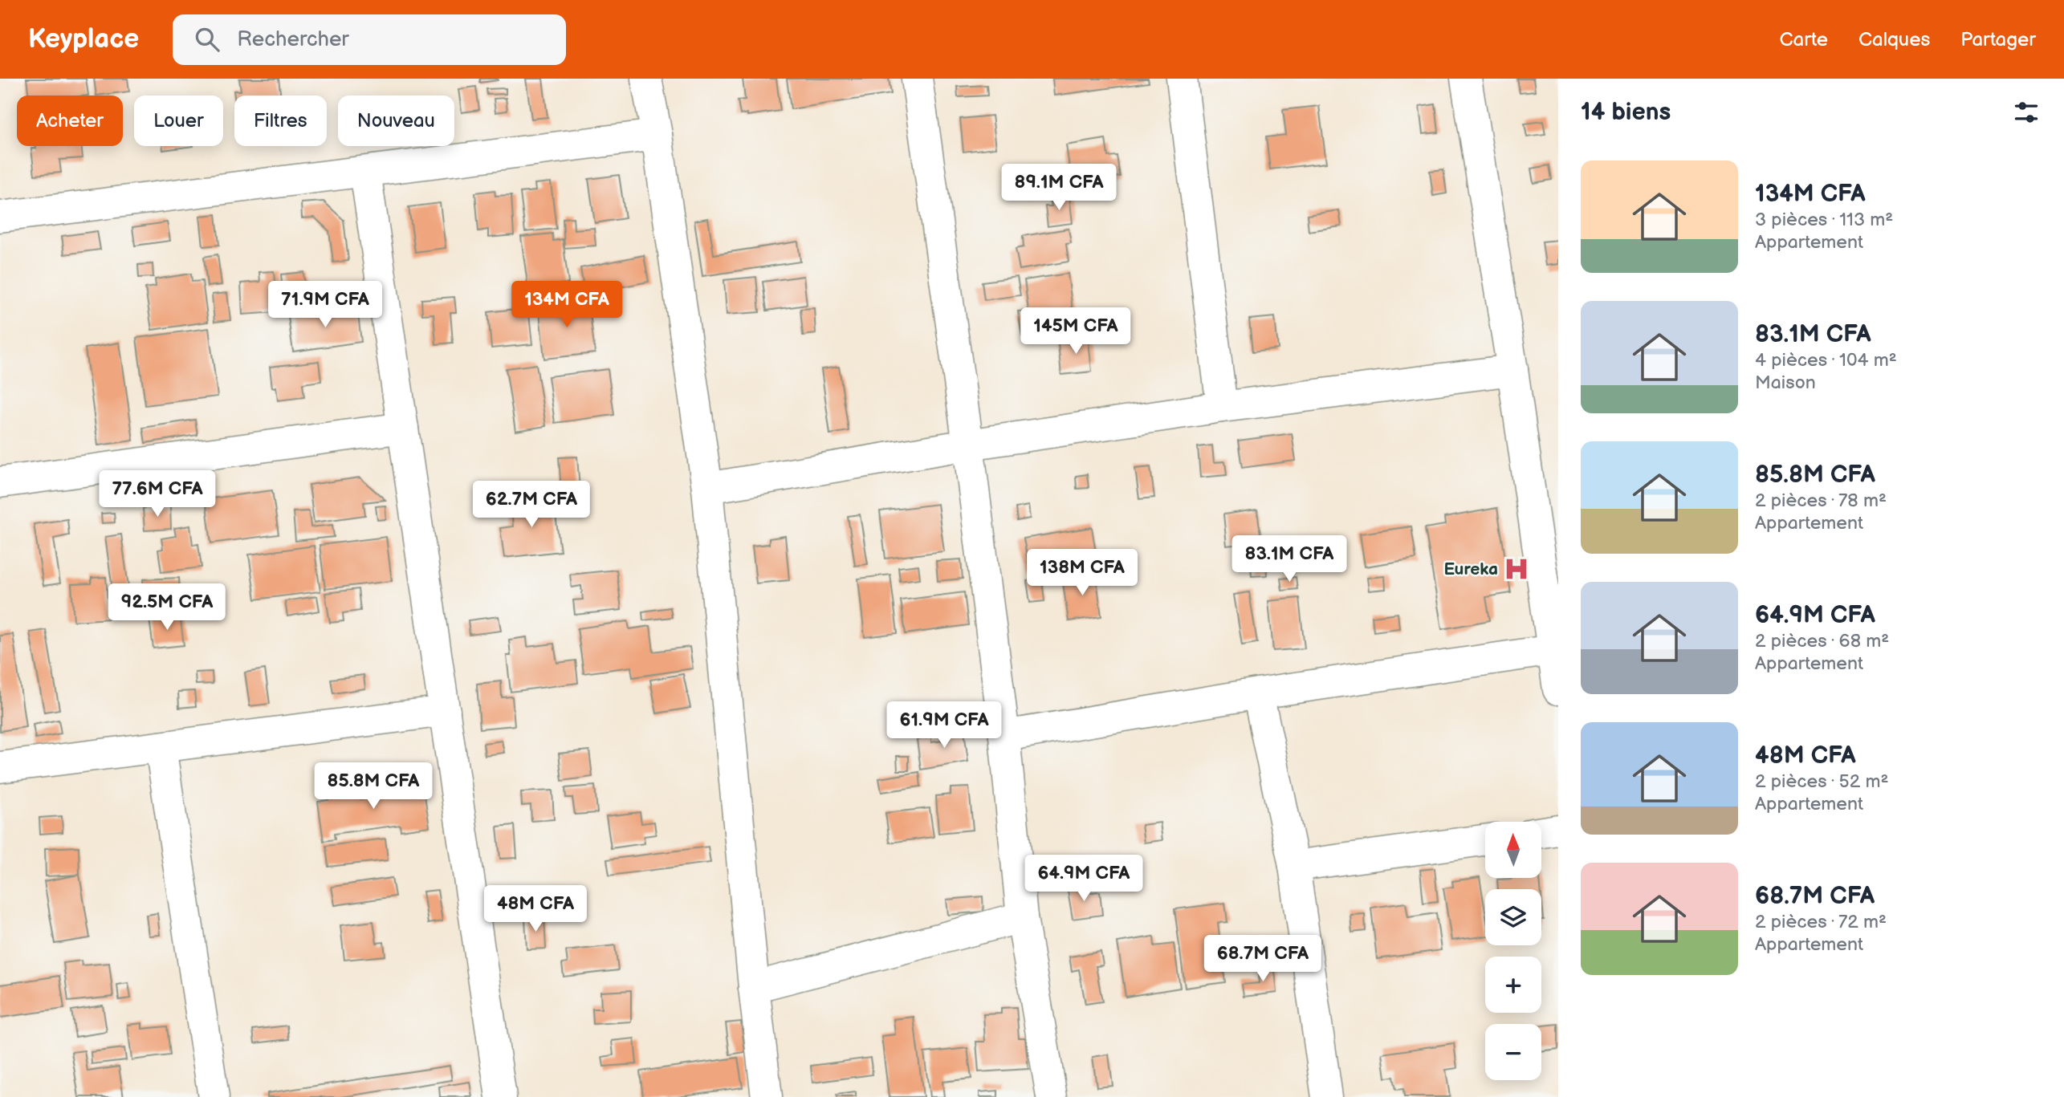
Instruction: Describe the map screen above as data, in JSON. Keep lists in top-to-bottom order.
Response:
{
  "places": {
    "hospital": ["Eureka"]
  },
  "north": "top",
  "page": {
    "header": "Keyplace",
    "search": "Rechercher",
    "nav": ["Carte", "Calques", "Partager"],
    "heading": "14 biens",
    "chip": [
      "Acheter",
      "Louer",
      "Filtres",
      "Nouveau"
    ],
    "list": [
      {
        "name": "134M CFA",
        "note": "3 pièces · 113 m² · Appartement"
      },
      {
        "name": "83.1M CFA",
        "note": "4 pièces · 104 m² · Maison"
      },
      {
        "name": "85.8M CFA",
        "note": "2 pièces · 78 m² · Appartement"
      },
      {
        "name": "64.9M CFA",
        "note": "2 pièces · 68 m² · Appartement"
      },
      {
        "name": "48M CFA",
        "note": "2 pièces · 52 m² · Appartement"
      },
      {
        "name": "68.7M CFA",
        "note": "2 pièces · 72 m² · Appartement"
      }
    ],
    "price": [
      "89.1M CFA",
      "71.9M CFA",
      "134M CFA",
      "145M CFA",
      "77.6M CFA",
      "62.7M CFA",
      "83.1M CFA",
      "138M CFA",
      "92.5M CFA",
      "61.9M CFA",
      "85.8M CFA",
      "64.9M CFA",
      "48M CFA",
      "68.7M CFA"
    ],
    "map_buttons": ["+", "−"]
  }
}
